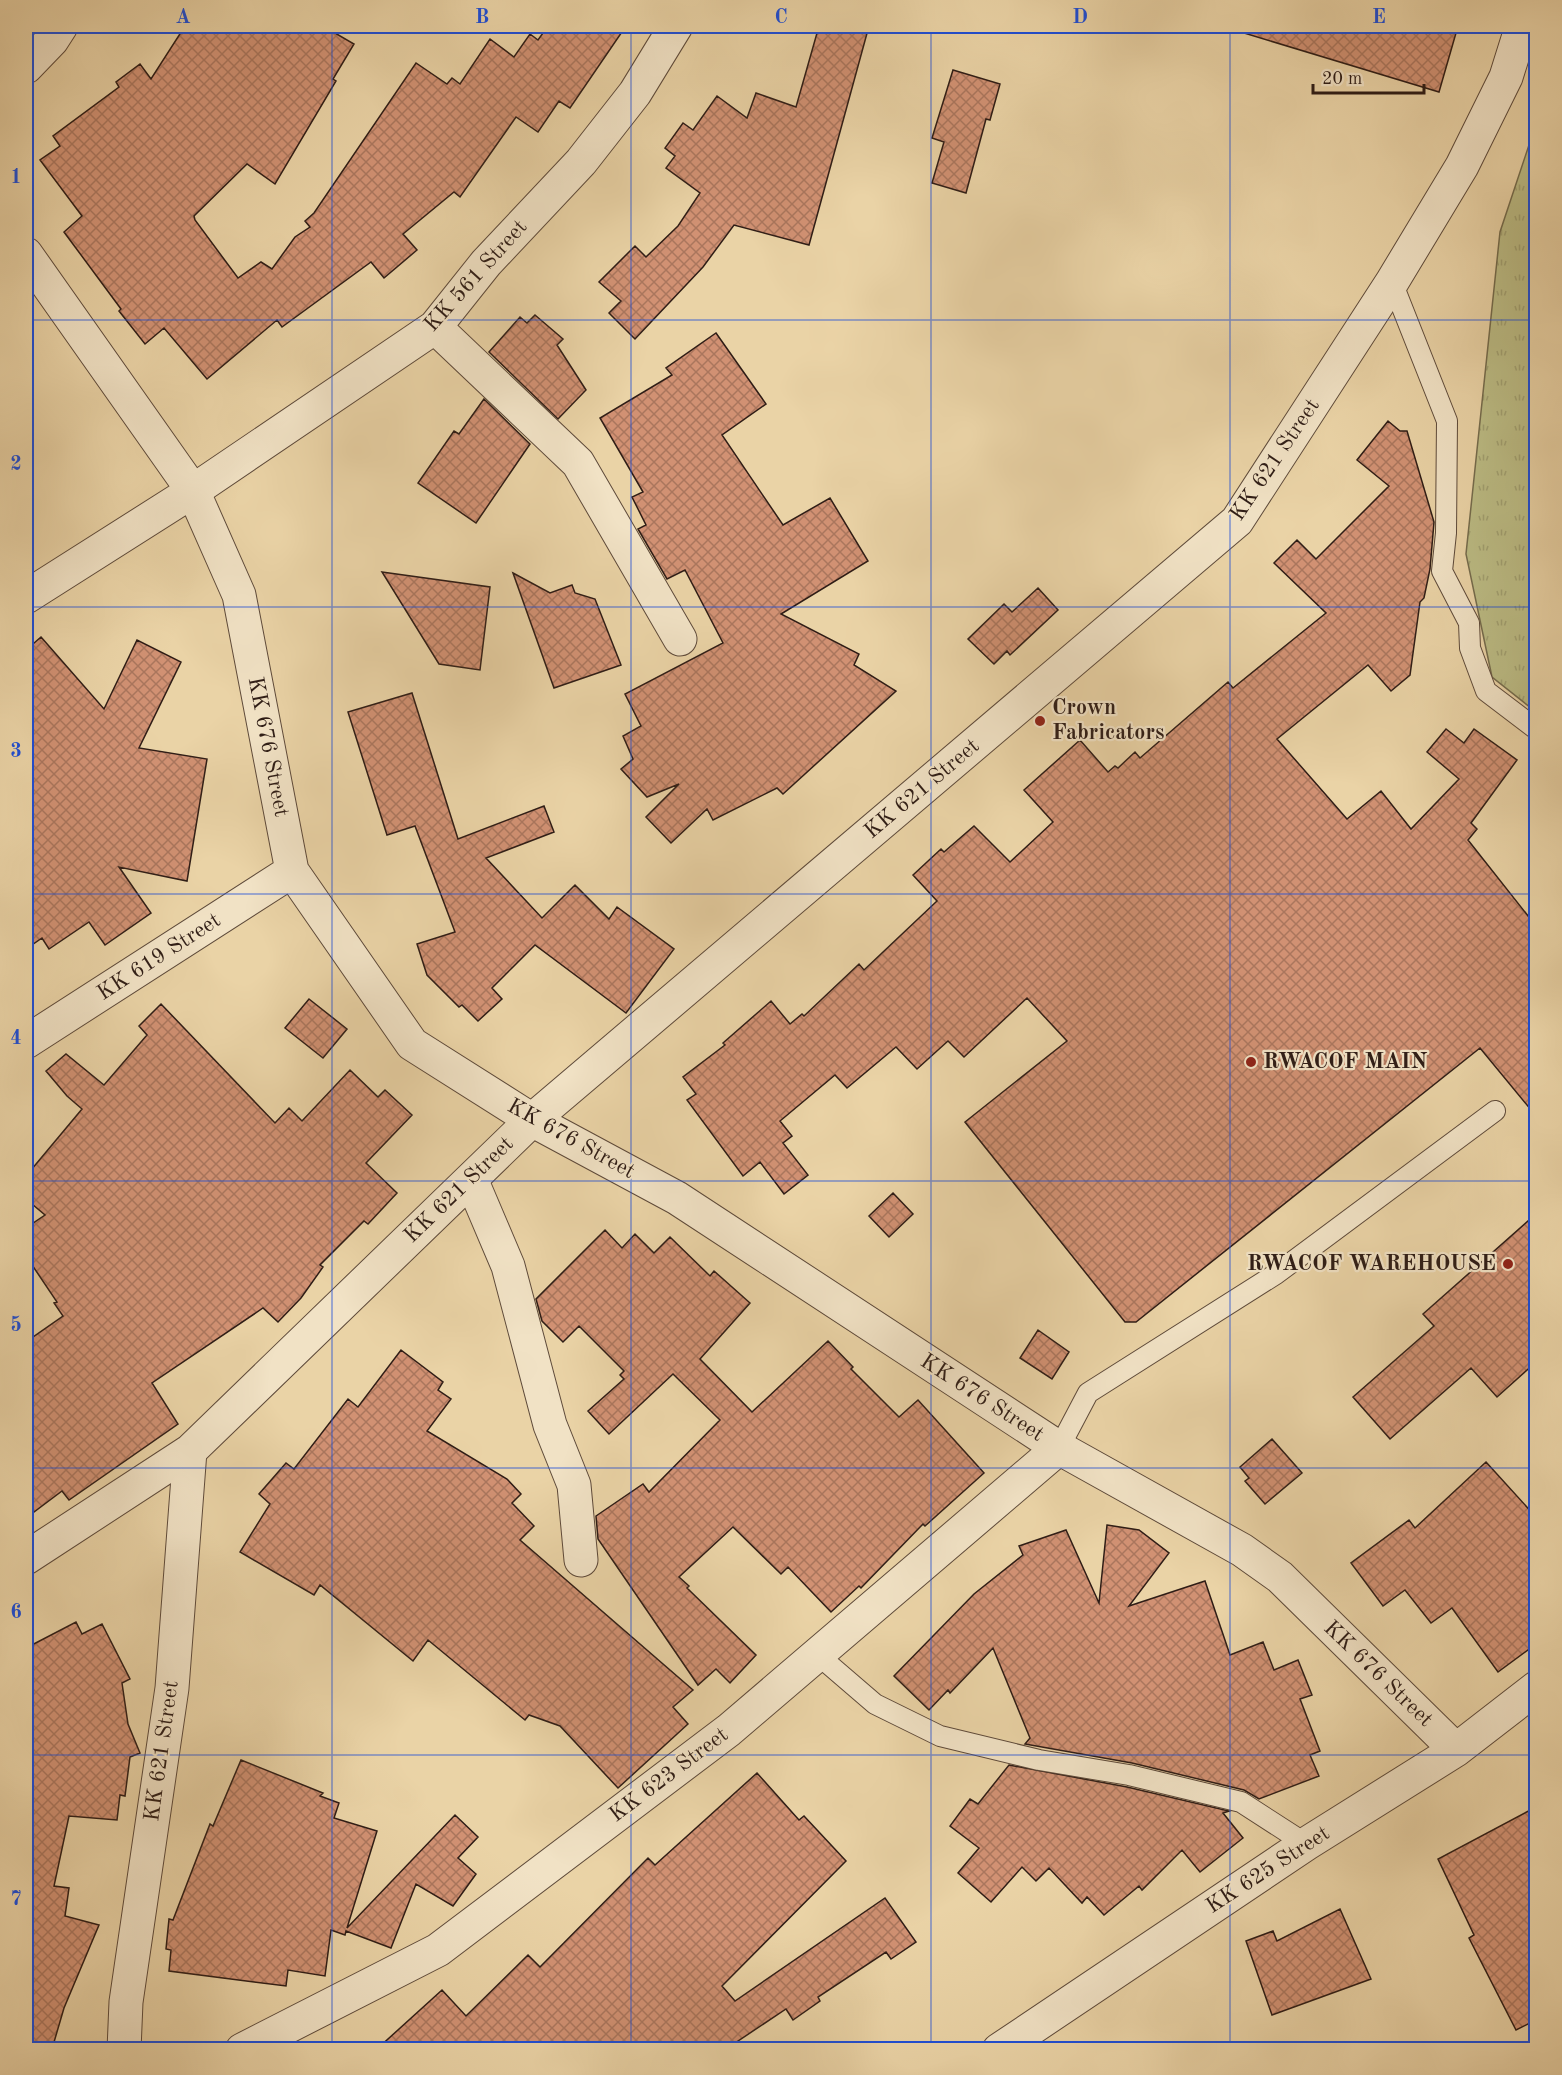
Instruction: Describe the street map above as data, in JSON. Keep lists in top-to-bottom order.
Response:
{
  "streets": {
    "street": [
      "KK 561 Street",
      "KK 621 Street",
      "KK 676 Street",
      "KK 619 Street",
      "KK 623 Street",
      "KK 625 Street"
    ]
  },
  "crossings": [
    ["KK 561 Street", "KK 676 Street"],
    ["KK 621 Street", "KK 676 Street"],
    ["KK 676 Street", "KK 619 Street"],
    ["KK 676 Street", "KK 623 Street"],
    ["KK 676 Street", "KK 625 Street"]
  ],
  "places": ["Crown Fabricators", "RWACOF MAIN", "RWACOF WAREHOUSE"],
  "scale_bar": "20 m",
  "grid": {
    "columns": [
      "A",
      "B",
      "C",
      "D",
      "E"
    ],
    "rows": [
      "1",
      "2",
      "3",
      "4",
      "5",
      "6",
      "7"
    ]
  }
}
